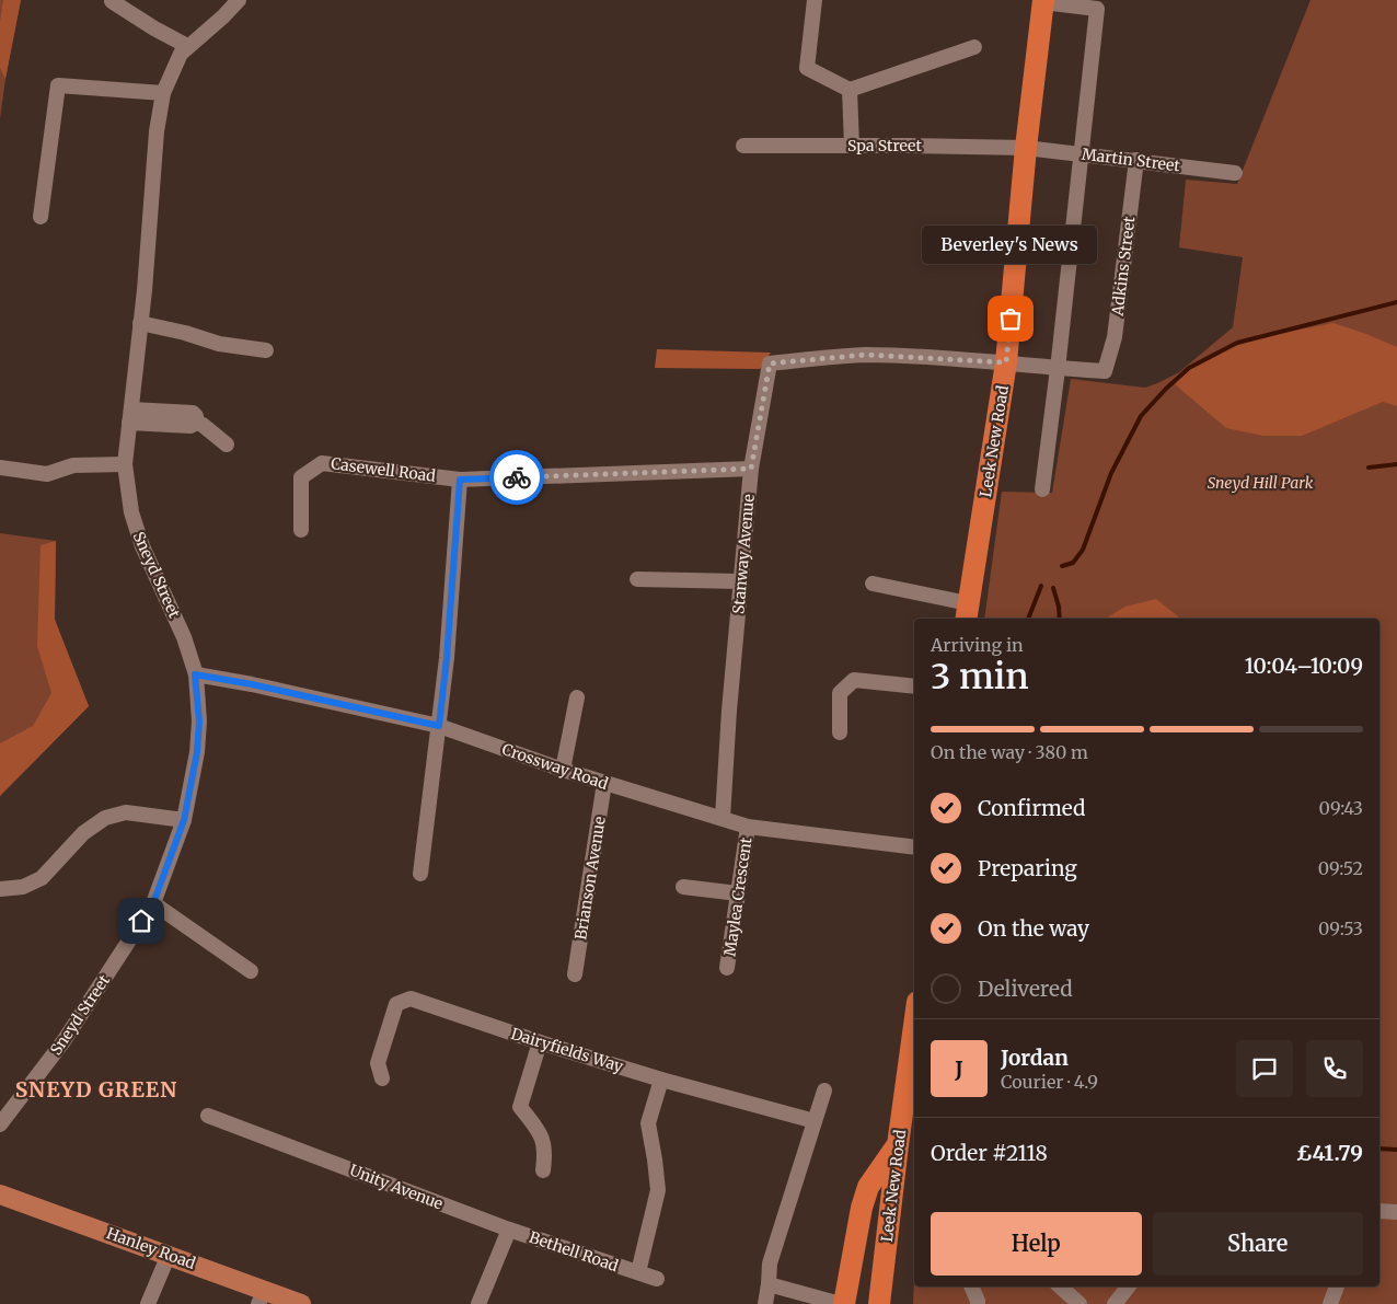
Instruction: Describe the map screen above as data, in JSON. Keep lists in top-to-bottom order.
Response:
{
  "streets": {
    "highway": ["Leek New Road"],
    "main road": ["Hanley Road"],
    "street": [
      "Spa Street",
      "Martin Street",
      "Adkins Street",
      "Casewell Road",
      "Stanway Avenue",
      "Sneyd Street",
      "Crossway Road",
      "Brianson Avenue",
      "Maylea Crescent",
      "Dairyfields Way",
      "Unity Avenue",
      "Bethell Road"
    ]
  },
  "crossings": [
    ["Spa Street", "Martin Street"],
    ["Spa Street", "Leek New Road"],
    ["Martin Street", "Adkins Street"],
    ["Martin Street", "Leek New Road"],
    ["Leek New Road", "Stanway Avenue"],
    ["Casewell Road", "Stanway Avenue"],
    ["Stanway Avenue", "Crossway Road"],
    ["Sneyd Street", "Crossway Road"],
    ["Crossway Road", "Brianson Avenue"],
    ["Crossway Road", "Maylea Crescent"],
    ["Dairyfields Way", "Bethell Road"],
    ["Unity Avenue", "Bethell Road"]
  ],
  "districts": ["SNEYD GREEN"],
  "parks": ["Sneyd Hill Park"],
  "places": ["Beverley's News"],
  "page": {
    "bubble": "Beverley's News",
    "heading": ["3 min", "Arriving in", "10:04–10:09"],
    "panel": [
      "Jordan",
      "Courier · 4.9",
      "Order #2118",
      "£41.79"
    ],
    "bar": "On the way · 380 m",
    "list": [
      ["Confirmed", "09:43"],
      ["Preparing", "09:52"],
      ["On the way", "09:53"],
      "Delivered"
    ],
    "round": "J",
    "buttons": ["Help", "Share"]
  }
}
